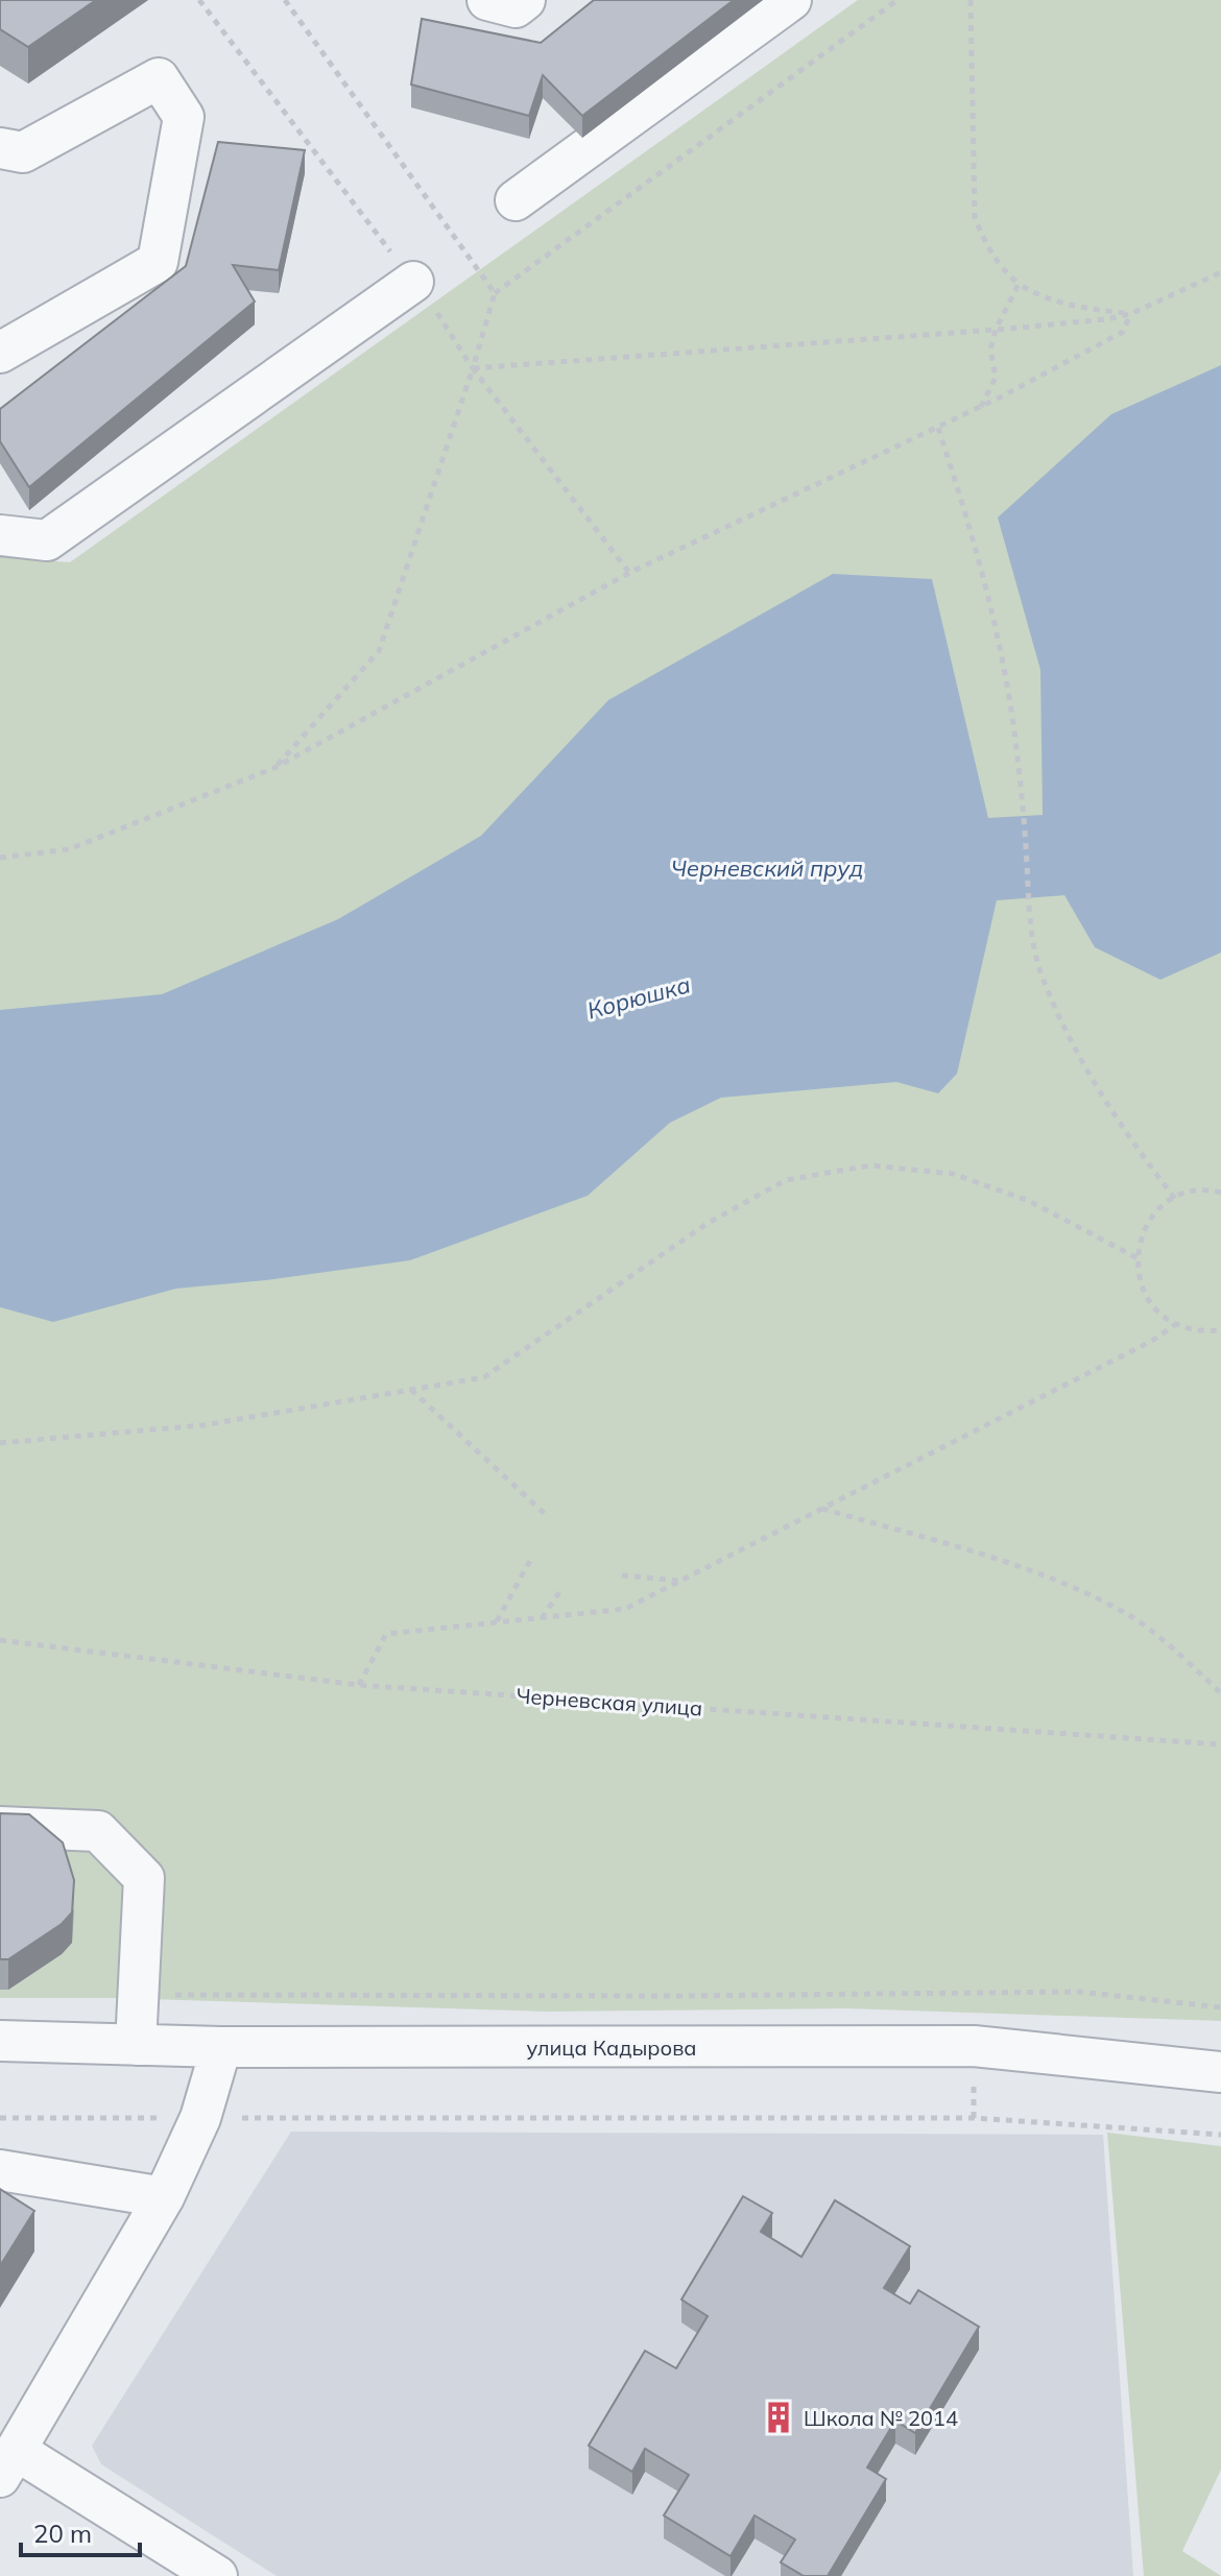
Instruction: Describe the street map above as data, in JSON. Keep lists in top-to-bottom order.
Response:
{
  "streets": {
    "street": ["улица Кадырова"],
    "path": ["Черневская улица"]
  },
  "water": ["Черневский пруд", "Корюшка"],
  "places": {
    "building": ["Школа № 2014"]
  },
  "scale_bar": "20 m"
}
